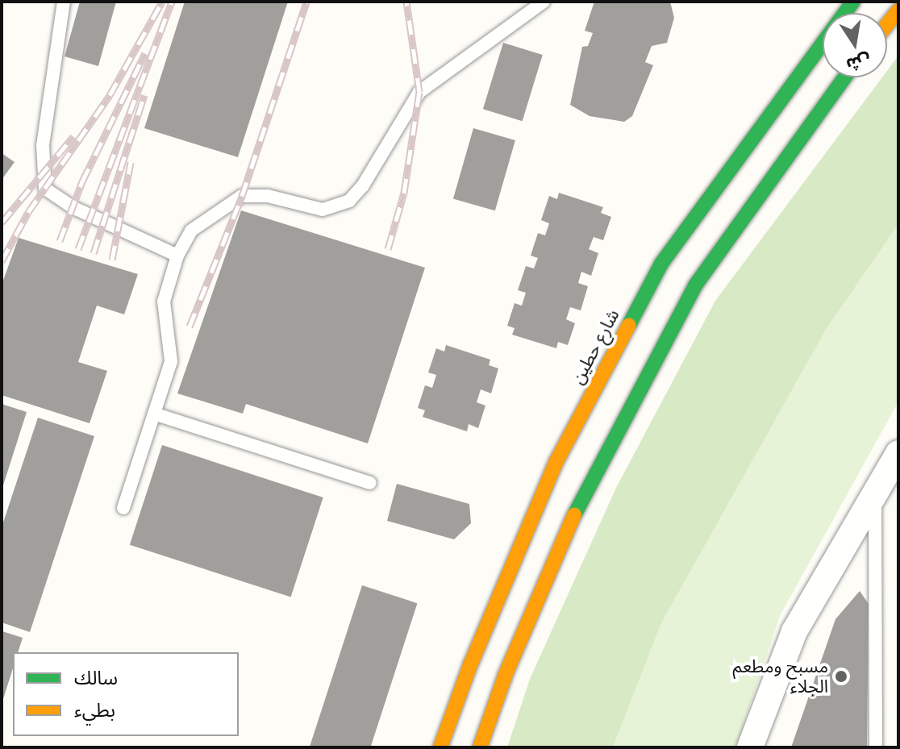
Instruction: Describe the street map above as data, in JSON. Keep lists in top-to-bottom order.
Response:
{
  "streets": {
    "main road": ["شارع حطين"]
  },
  "places": ["مسبح ومطعم الجلاء"],
  "legend": ["سالك", "بطيء"],
  "north": "bottom"
}
